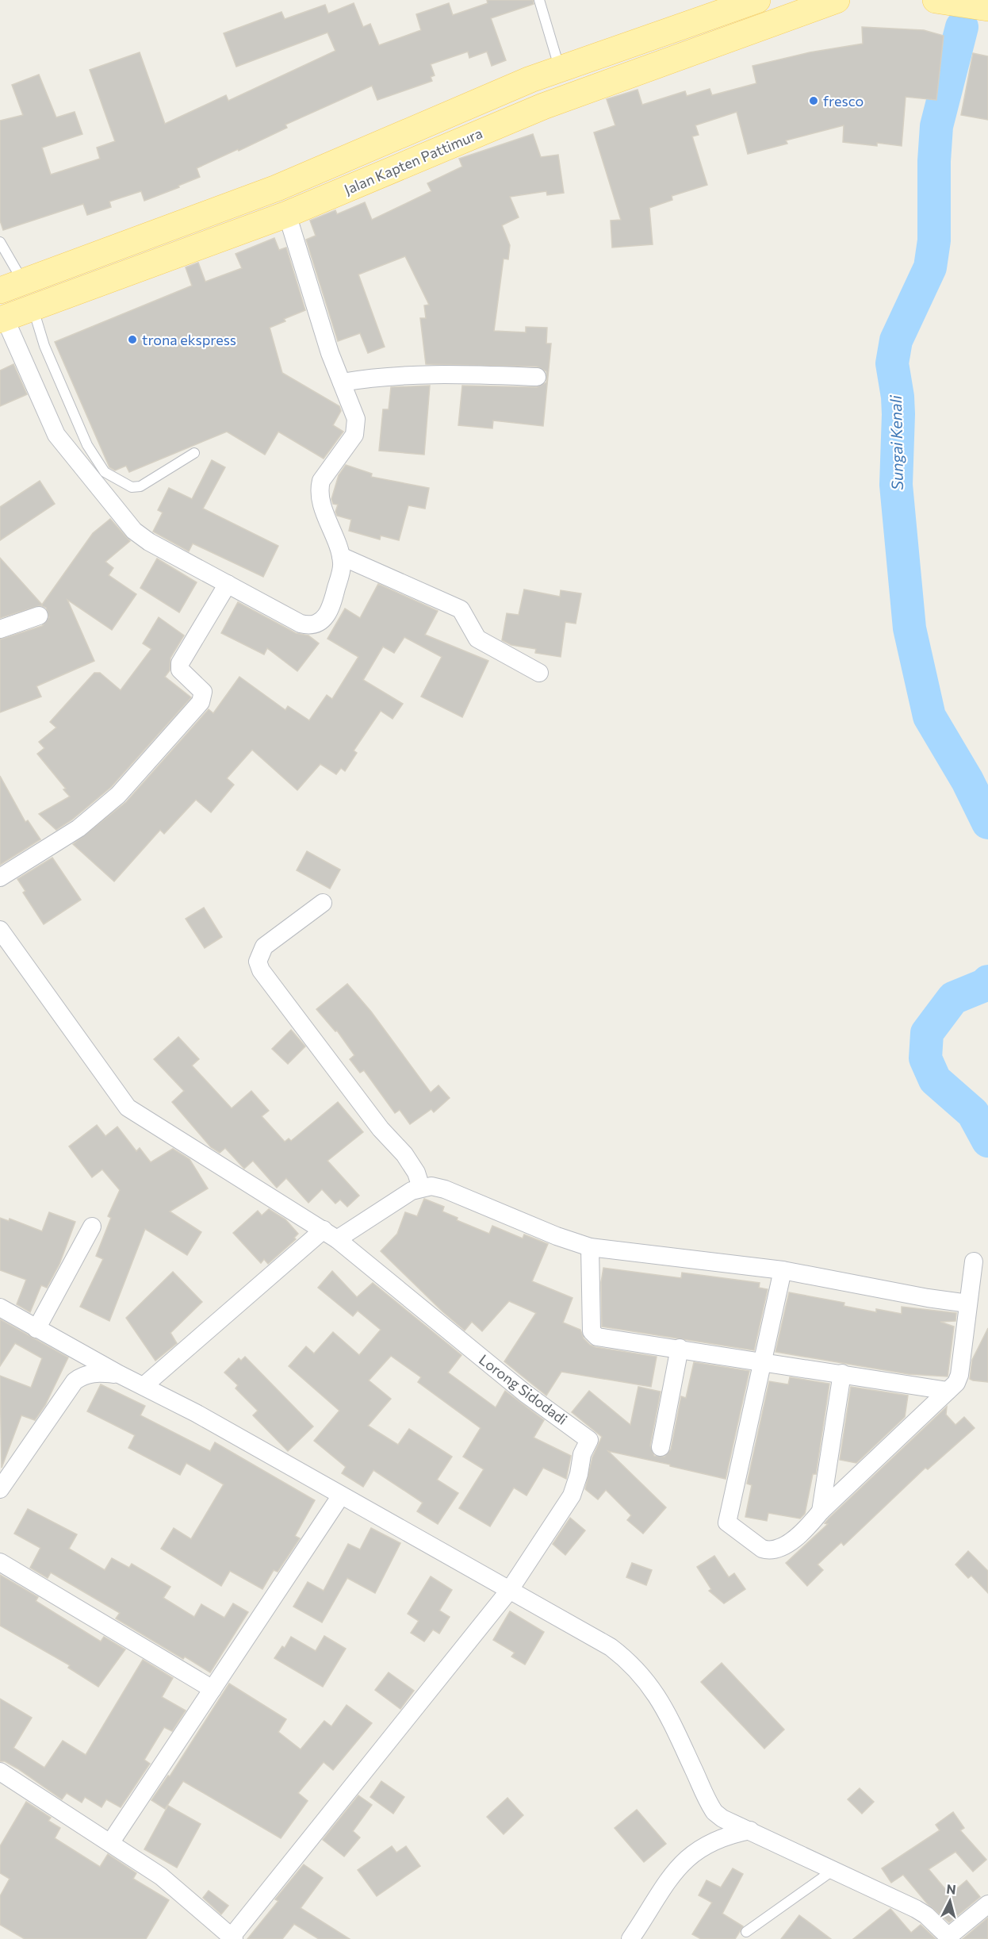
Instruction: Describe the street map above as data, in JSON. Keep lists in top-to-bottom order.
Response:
{
  "streets": {
    "main road": ["Jalan Kapten Pattimura"],
    "street": ["Lorong Sidodadi"]
  },
  "water": ["Sungai Kenali"],
  "places": ["fresco", "trona ekspress"],
  "north": "top"
}
